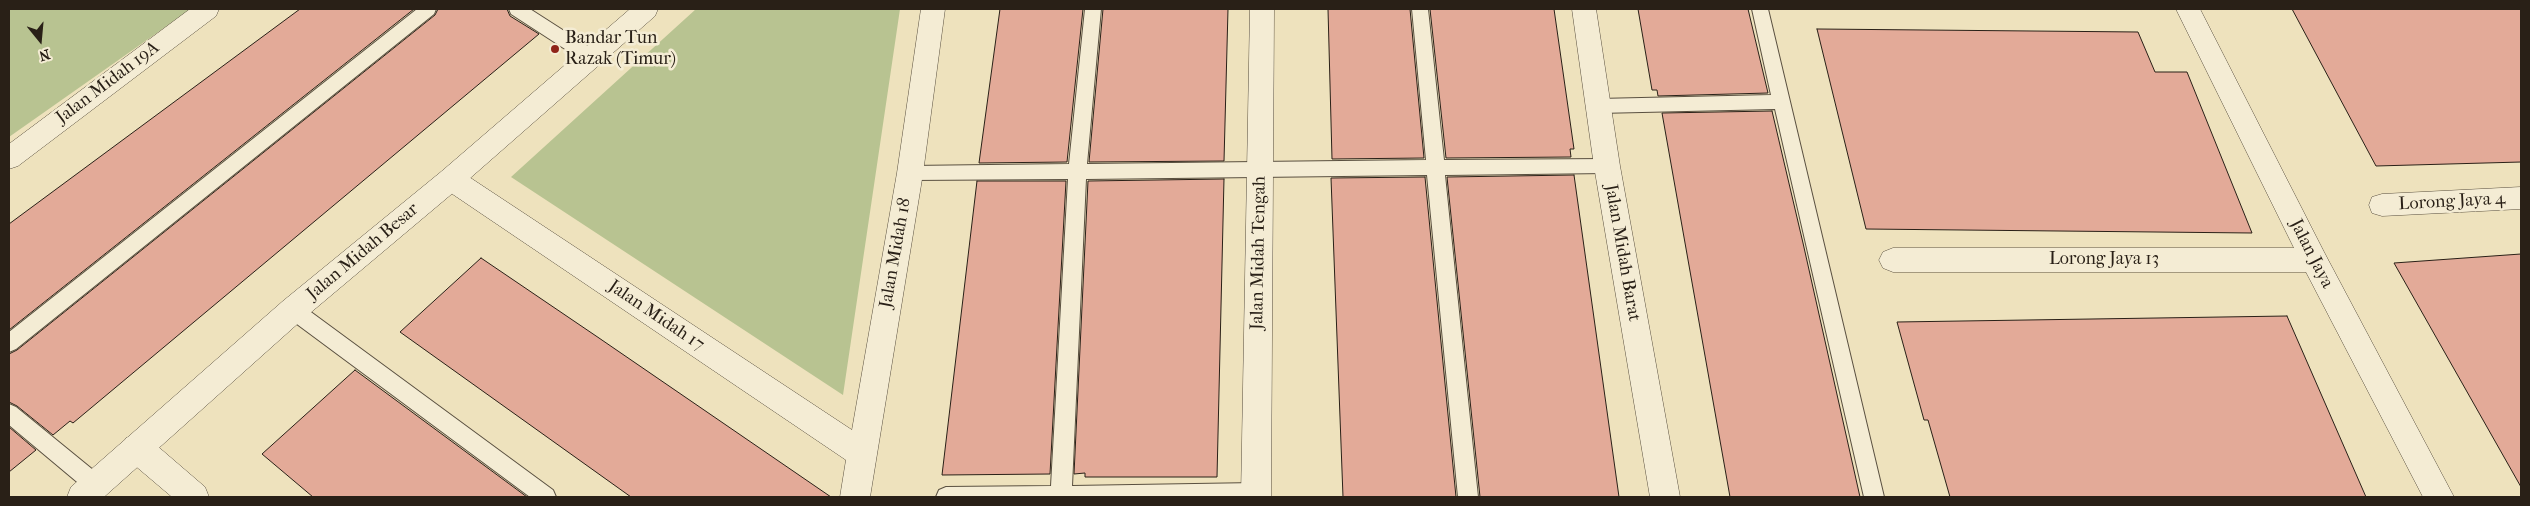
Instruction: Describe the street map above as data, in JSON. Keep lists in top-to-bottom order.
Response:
{
  "streets": {
    "street": [
      "Jalan Midah 19A",
      "Lorong Jaya 4",
      "Jalan Midah Besar",
      "Jalan Midah 18",
      "Jalan Midah Tengah",
      "Jalan Midah Barat",
      "Jalan Jaya",
      "Lorong Jaya 13",
      "Jalan Midah 17"
    ]
  },
  "crossings": [
    ["Jalan Midah Besar", "Jalan Midah 17"],
    ["Jalan Midah 18", "Jalan Midah 17"],
    ["Jalan Jaya", "Lorong Jaya 13"]
  ],
  "places": ["Bandar Tun Razak (Timur)"],
  "north": "bottom"
}
